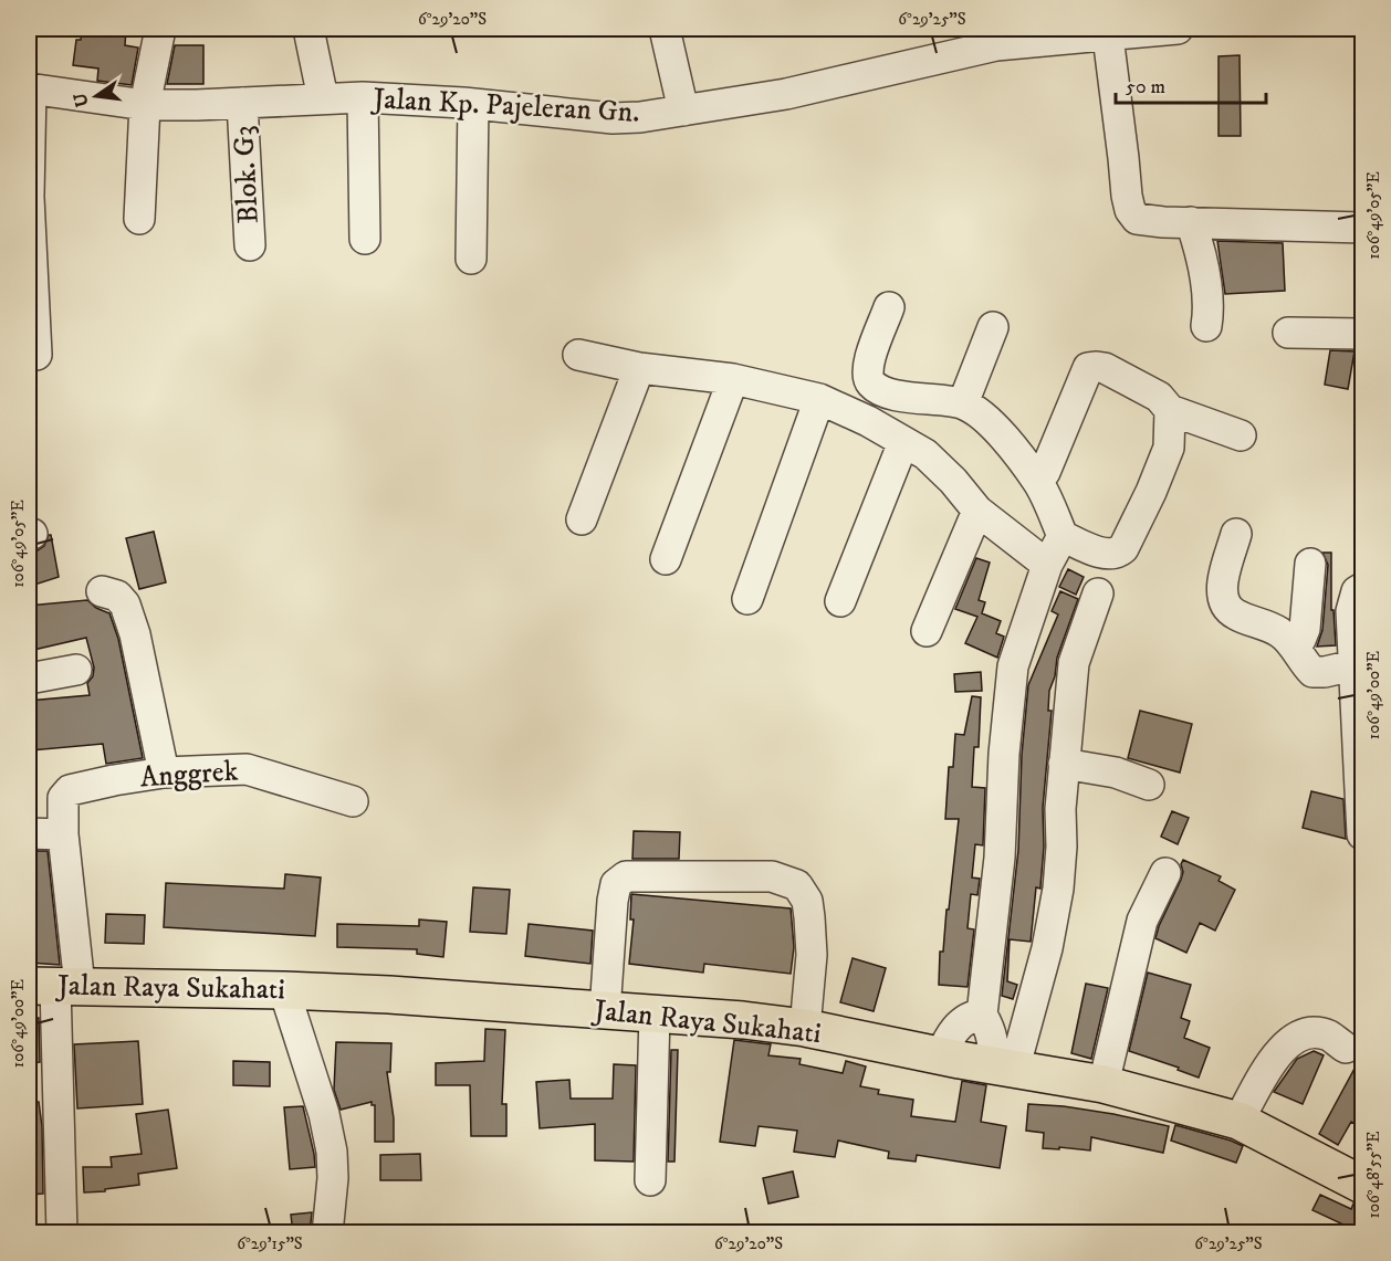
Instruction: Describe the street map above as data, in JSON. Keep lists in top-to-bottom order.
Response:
{
  "streets": {
    "main road": ["Jalan Raya Sukahati"],
    "street": ["Jalan Kp. Pajeleran Gn.", "Blok. G3", "Anggrek"]
  },
  "crossings": [
    ["Jalan Kp. Pajeleran Gn.", "Blok. G3"],
    ["Anggrek", "Jalan Raya Sukahati"]
  ],
  "scale_bar": "50 m",
  "north": "left",
  "coordinates": [
    "6°29'20\"S",
    "6°29'25\"S",
    "106°49'05\"E",
    "106°49'00\"E",
    "106°48'55\"E",
    "6°29'15\"S"
  ]
}
